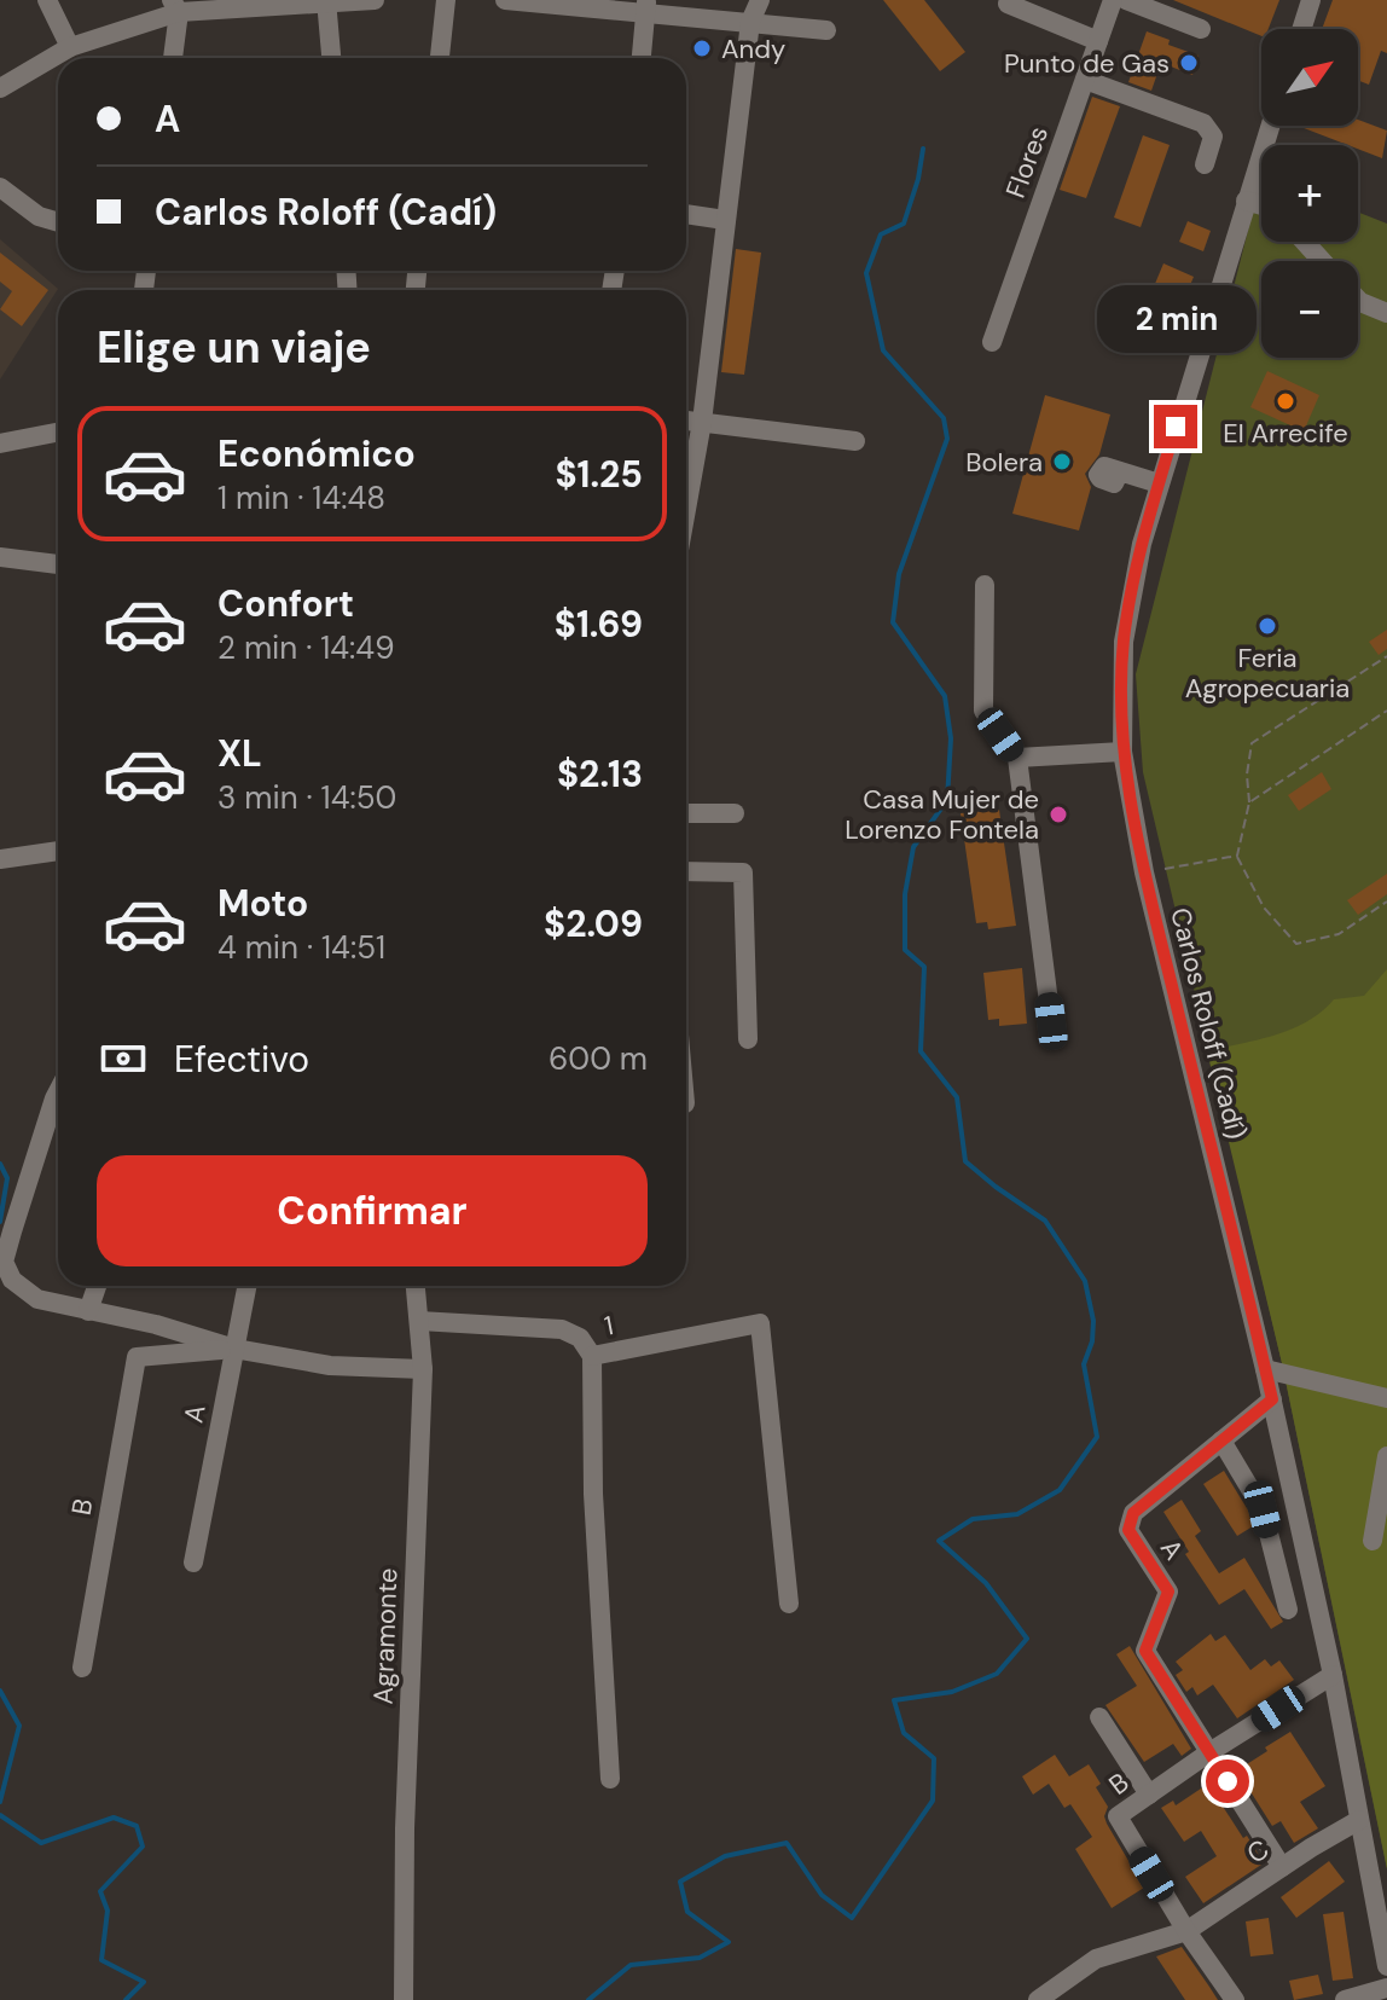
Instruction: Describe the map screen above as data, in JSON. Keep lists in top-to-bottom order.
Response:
{
  "streets": {
    "street": [
      "Flores",
      "Carlos Roloff (Cadí)",
      "1",
      "A",
      "B",
      "Agramonte",
      "C"
    ]
  },
  "crossings": [
    ["Carlos Roloff (Cadí)", "A"],
    ["Carlos Roloff (Cadí)", "B"],
    ["Carlos Roloff (Cadí)", "C"],
    ["1", "Agramonte"],
    ["A", "B"],
    ["A", "C"],
    ["B", "C"]
  ],
  "places": [
    "Andy",
    "Punto de Gas",
    "El Arrecife",
    "Bolera",
    "Feria Agropecuaria",
    "Casa Mujer de Lorenzo Fontela"
  ],
  "north": "top right",
  "page": {
    "map_buttons": ["+", "−"],
    "banner": ["A", "Carlos Roloff (Cadí)"],
    "bubble": "2 min",
    "heading": "Elige un viaje",
    "list": [
      {
        "name": "Económico",
        "note": "1 min · 14:48",
        "value": "$1.25"
      },
      {
        "name": "Confort",
        "note": "2 min · 14:49",
        "value": "$1.69"
      },
      {
        "name": "XL",
        "note": "3 min · 14:50",
        "value": "$2.13"
      },
      {
        "name": "Moto",
        "note": "4 min · 14:51",
        "value": "$2.09"
      }
    ],
    "pay": ["Efectivo", "600 m"],
    "buttons": "Confirmar"
  }
}
